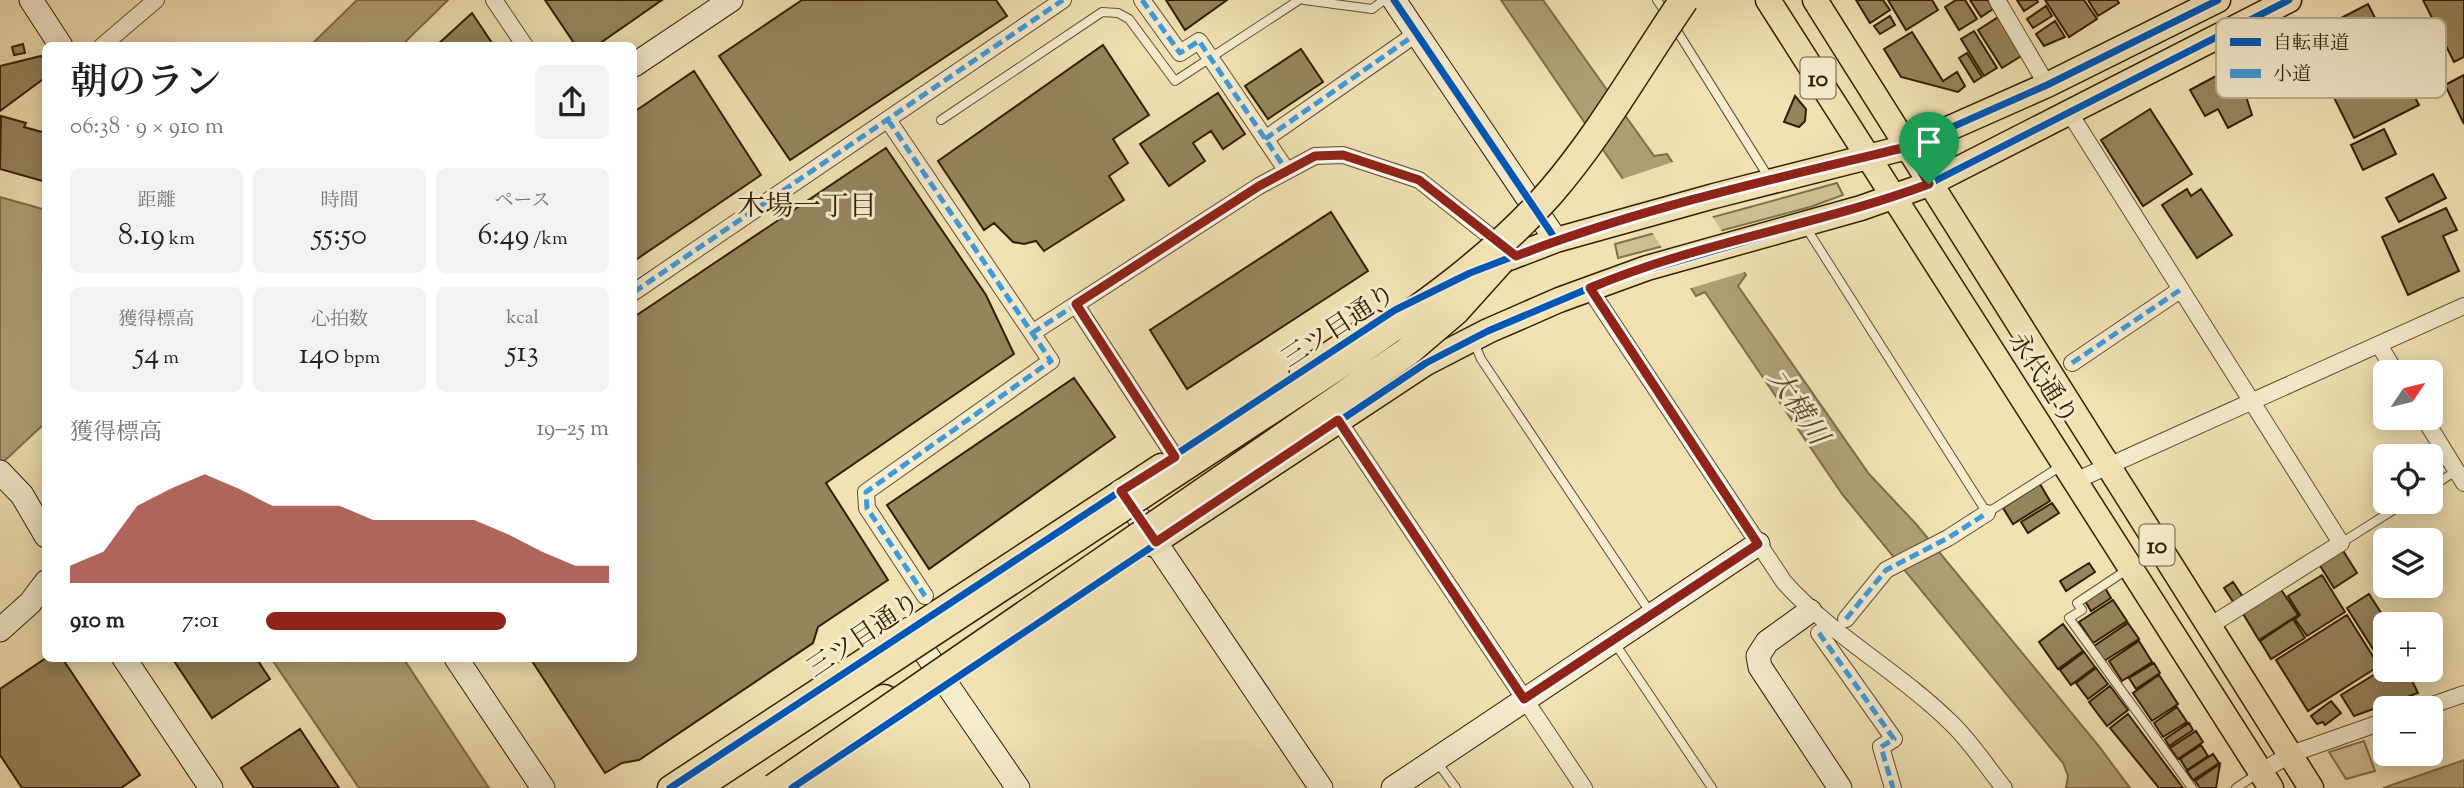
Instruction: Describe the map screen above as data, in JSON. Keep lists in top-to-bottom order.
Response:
{
  "streets": {
    "main road": ["10", "三ツ目通り", "永代通り"]
  },
  "crossings": [
    ["三ツ目通り", "永代通り"]
  ],
  "districts": ["木場一丁目"],
  "water": ["大横川"],
  "legend": ["自転車道", "小道"],
  "north": "top right",
  "page": {
    "heading": ["朝のラン", "06:38 · 9 × 910 m"],
    "stats": [
      ["距離", "8.19 km"],
      ["時間", "55:50"],
      ["ペース", "6:49 /km"],
      ["獲得標高", "54 m"],
      ["心拍数", "140 bpm"],
      ["kcal", "513"]
    ],
    "map_buttons": ["+", "−"],
    "chart": ["獲得標高", "19–25 m"],
    "list": [
      {
        "name": "910 m",
        "note": "7:01"
      }
    ]
  }
}
